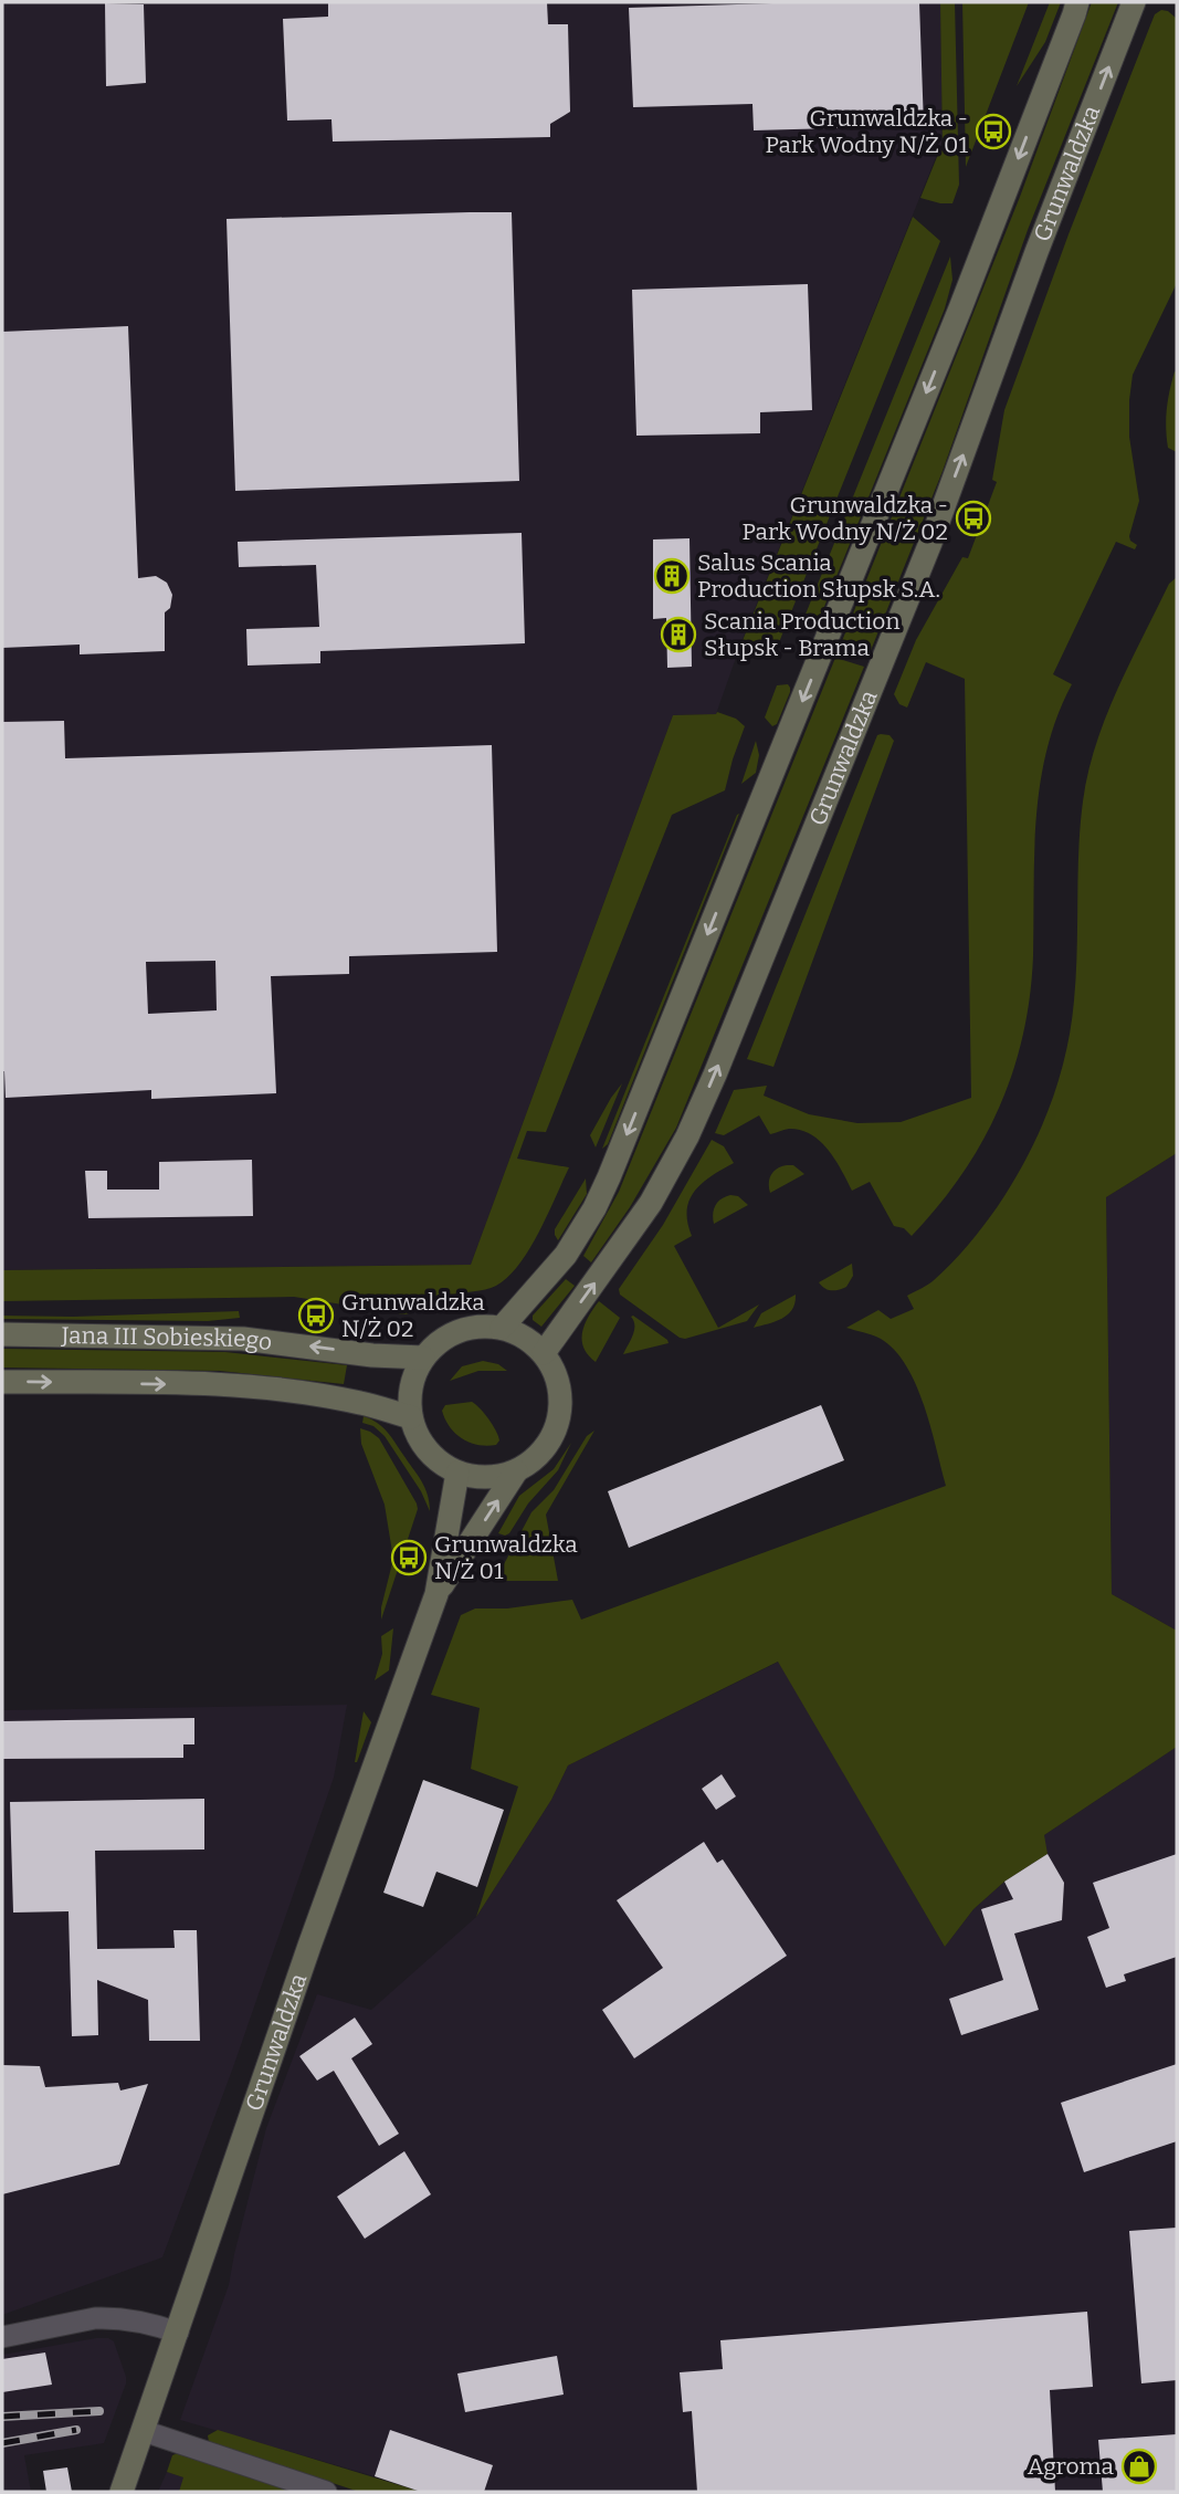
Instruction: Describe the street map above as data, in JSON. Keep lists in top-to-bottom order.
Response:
{
  "streets": {
    "street": ["Grunwaldzka", "Jana III Sobieskiego"]
  },
  "crossings": [
    ["Grunwaldzka", "Jana III Sobieskiego"]
  ],
  "places": {
    "bus stop": [
      "Grunwaldzka - Park Wodny N/Ż 01",
      "Grunwaldzka - Park Wodny N/Ż 02",
      "Grunwaldzka N/Ż 02",
      "Grunwaldzka N/Ż 01"
    ],
    "building": ["Salus Scania Production Słupsk S.A.", "Scania Production Słupsk - Brama"],
    "shop": ["Agroma"]
  }
}
